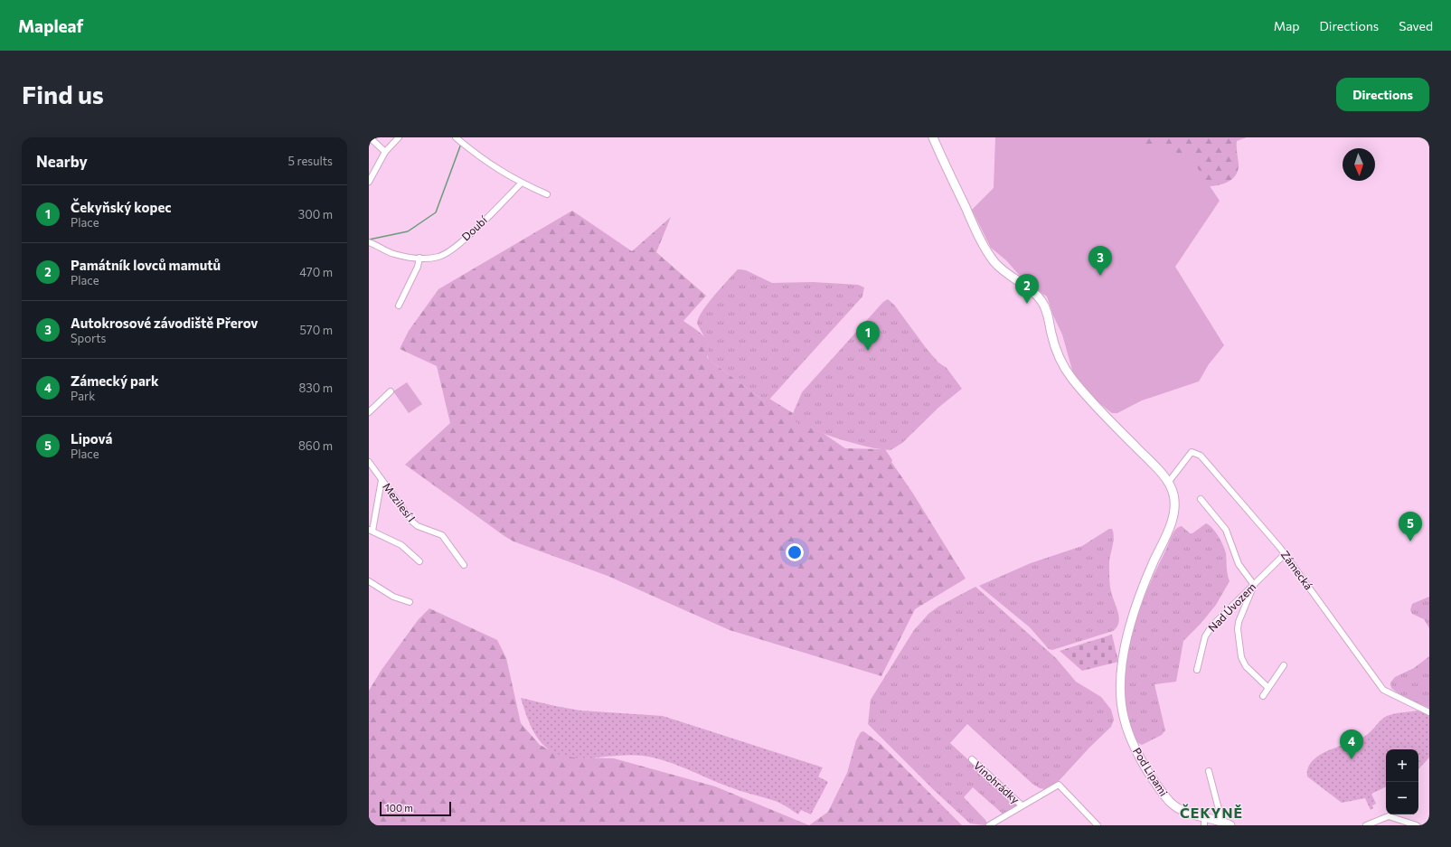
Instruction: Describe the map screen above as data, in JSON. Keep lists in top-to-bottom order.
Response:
{
  "streets": {
    "main road": ["Pod Lipami"],
    "street": [
      "Doubí",
      "Mezilesí I",
      "Zámecká",
      "Nad Úvozem",
      "Vinohrádky"
    ]
  },
  "crossings": [
    ["Zámecká", "Nad Úvozem"],
    ["Zámecká", "Pod Lipami"]
  ],
  "districts": ["ČEKYNĚ"],
  "scale_bar": "100 m",
  "north": "bottom",
  "page": {
    "header": "Mapleaf",
    "nav": ["Map", "Directions", "Saved"],
    "buttons": "Directions",
    "title": "Find us",
    "heading": ["Nearby", "5 results"],
    "list": [
      {
        "mark": "1",
        "name": "Čekyňský kopec",
        "note": "Place",
        "value": "300 m"
      },
      {
        "mark": "2",
        "name": "Památník lovců mamutů",
        "note": "Place",
        "value": "470 m"
      },
      {
        "mark": "3",
        "name": "Autokrosové závodiště Přerov",
        "note": "Sports",
        "value": "570 m"
      },
      {
        "mark": "4",
        "name": "Zámecký park",
        "note": "Park",
        "value": "830 m"
      },
      {
        "mark": "5",
        "name": "Lipová",
        "note": "Place",
        "value": "860 m"
      }
    ],
    "pins": [
      "3",
      "2",
      "1",
      "5",
      "4"
    ],
    "map_buttons": ["+", "−"],
    "scale": "100 m"
  }
}
